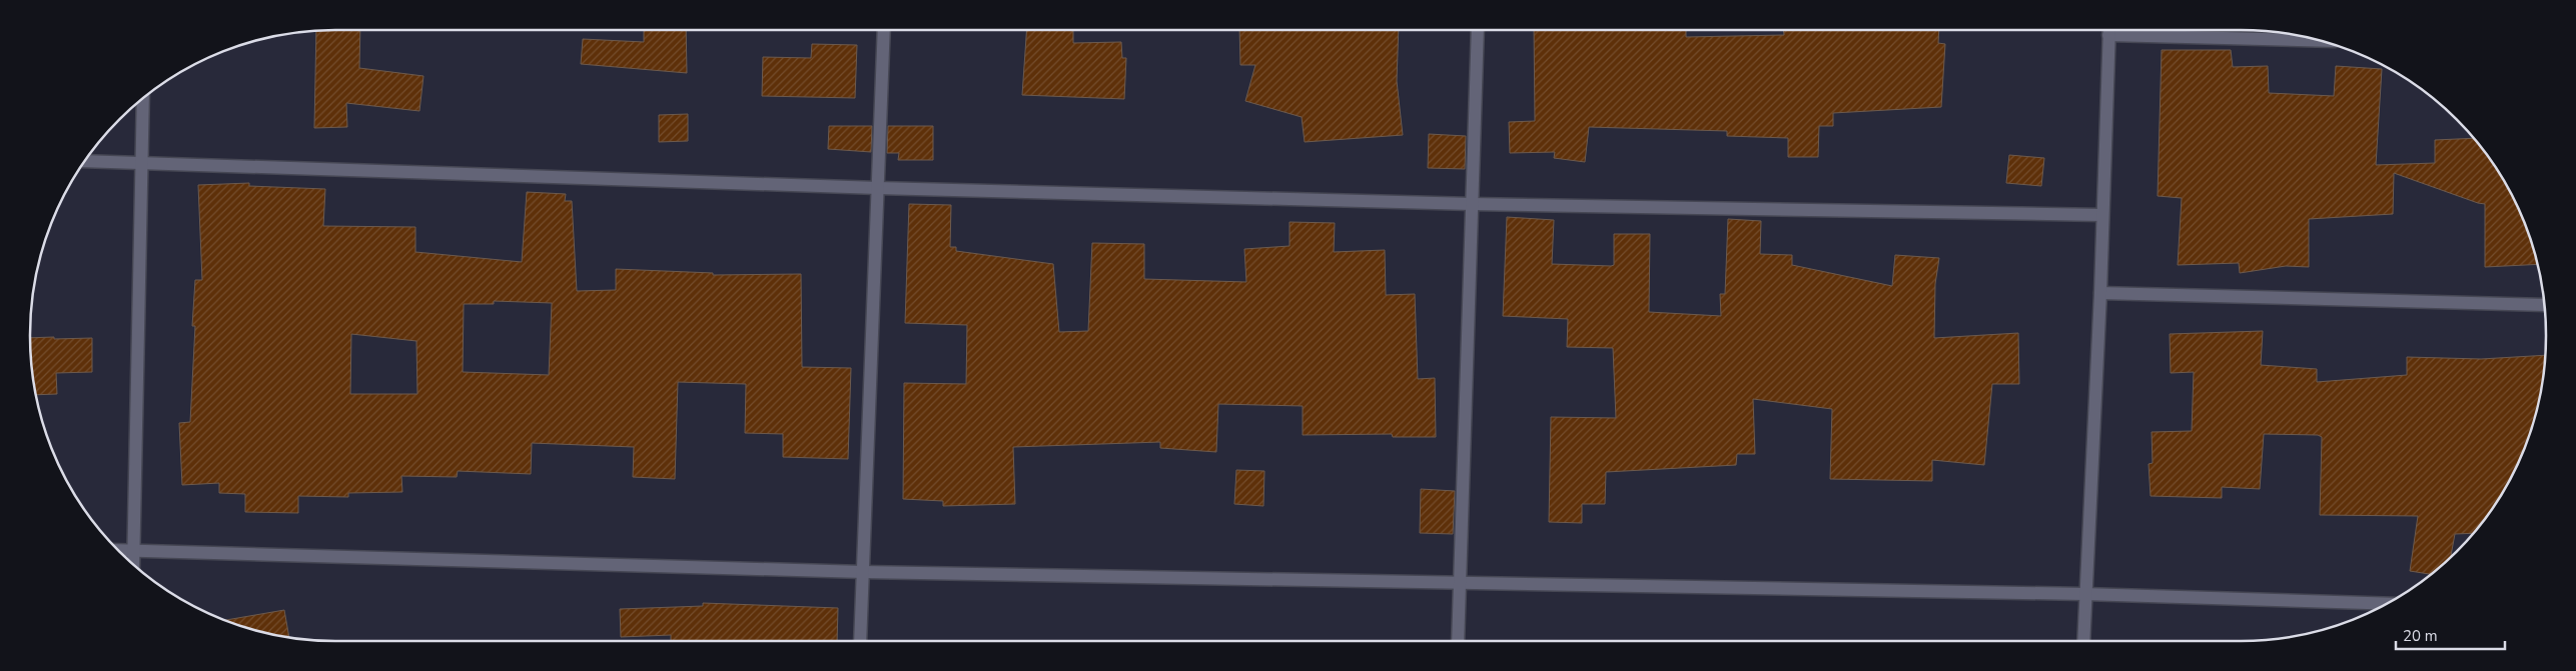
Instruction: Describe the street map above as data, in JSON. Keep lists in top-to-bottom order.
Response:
{
  "scale_bar": "20 m"
}
